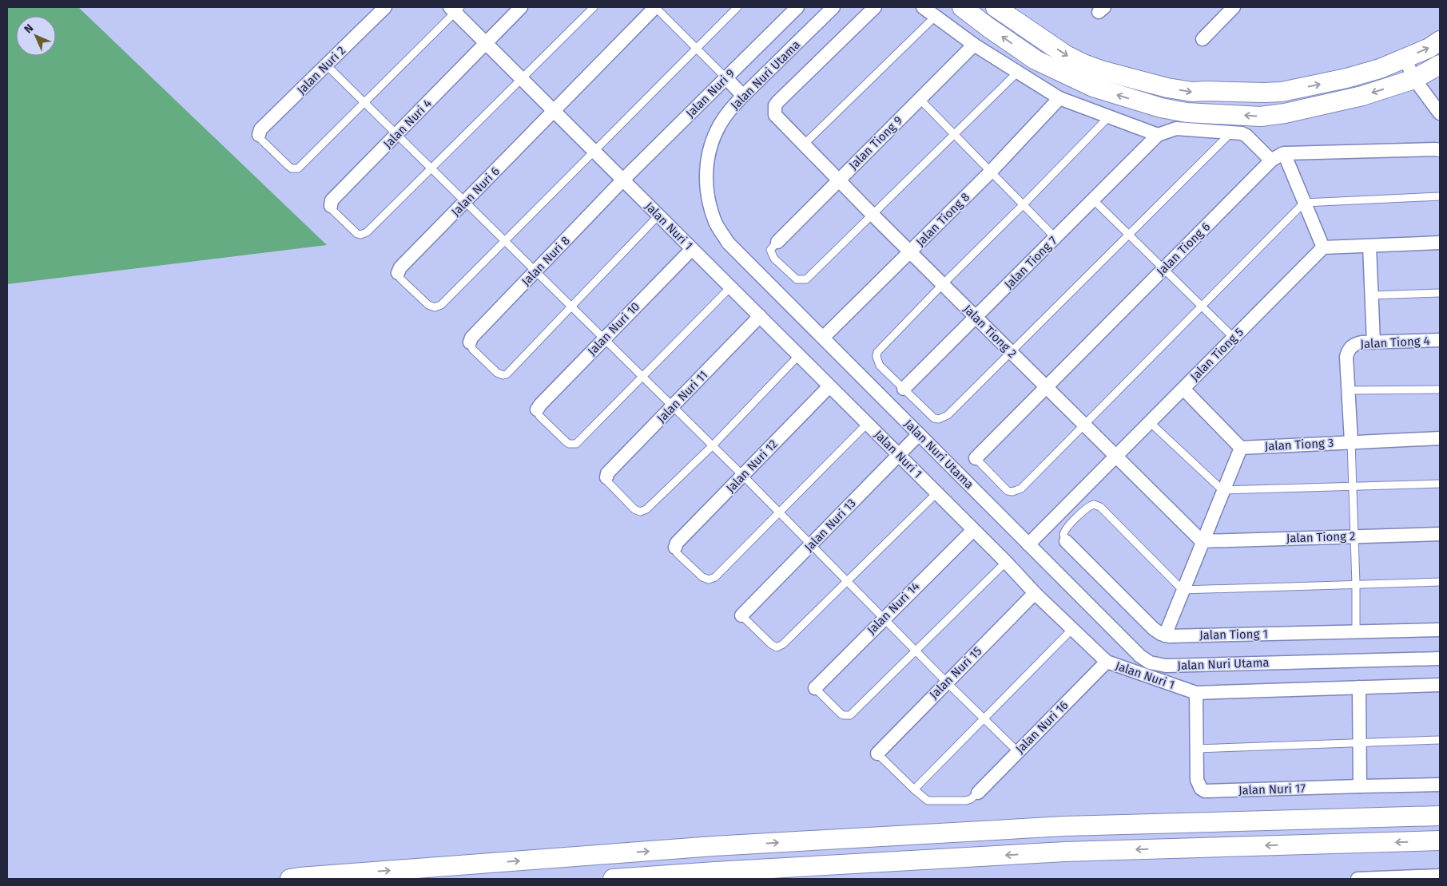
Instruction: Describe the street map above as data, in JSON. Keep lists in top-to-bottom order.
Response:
{
  "streets": {
    "street": [
      "Jalan Nuri 2",
      "Jalan Nuri Utama",
      "Jalan Nuri 9",
      "Jalan Nuri 4",
      "Jalan Tiong 9",
      "Jalan Nuri 6",
      "Jalan Tiong 8",
      "Jalan Nuri 1",
      "Jalan Tiong 6",
      "Jalan Nuri 8",
      "Jalan Tiong 7",
      "Jalan Nuri 10",
      "Jalan Tiong 2",
      "Jalan Tiong 4",
      "Jalan Tiong 5",
      "Jalan Nuri 11",
      "Jalan Tiong 3",
      "Jalan Nuri 12",
      "Jalan Nuri 13",
      "Jalan Nuri 14",
      "Jalan Tiong 1",
      "Jalan Nuri 15",
      "Jalan Nuri 16",
      "Jalan Nuri 17"
    ]
  },
  "crossings": [
    ["Jalan Nuri Utama", "Jalan Tiong 8"],
    ["Jalan Nuri Utama", "Jalan Tiong 5"],
    ["Jalan Nuri Utama", "Jalan Nuri 13"],
    ["Jalan Nuri 9", "Jalan Nuri 1"],
    ["Jalan Nuri 9", "Jalan Nuri 8"],
    ["Jalan Nuri 4", "Jalan Nuri 1"],
    ["Jalan Tiong 9", "Jalan Tiong 2"],
    ["Jalan Nuri 6", "Jalan Nuri 1"],
    ["Jalan Tiong 8", "Jalan Tiong 2"],
    ["Jalan Nuri 1", "Jalan Nuri 8"],
    ["Jalan Nuri 1", "Jalan Nuri 10"],
    ["Jalan Nuri 1", "Jalan Nuri 11"],
    ["Jalan Nuri 1", "Jalan Nuri 12"],
    ["Jalan Nuri 1", "Jalan Nuri 13"],
    ["Jalan Nuri 1", "Jalan Nuri 14"],
    ["Jalan Nuri 1", "Jalan Nuri 15"],
    ["Jalan Nuri 1", "Jalan Nuri 16"],
    ["Jalan Nuri 1", "Jalan Nuri 17"],
    ["Jalan Tiong 6", "Jalan Tiong 2"],
    ["Jalan Tiong 7", "Jalan Tiong 2"],
    ["Jalan Tiong 2", "Jalan Tiong 5"],
    ["Jalan Tiong 4", "Jalan Tiong 3"]
  ],
  "north": "top left"
}
